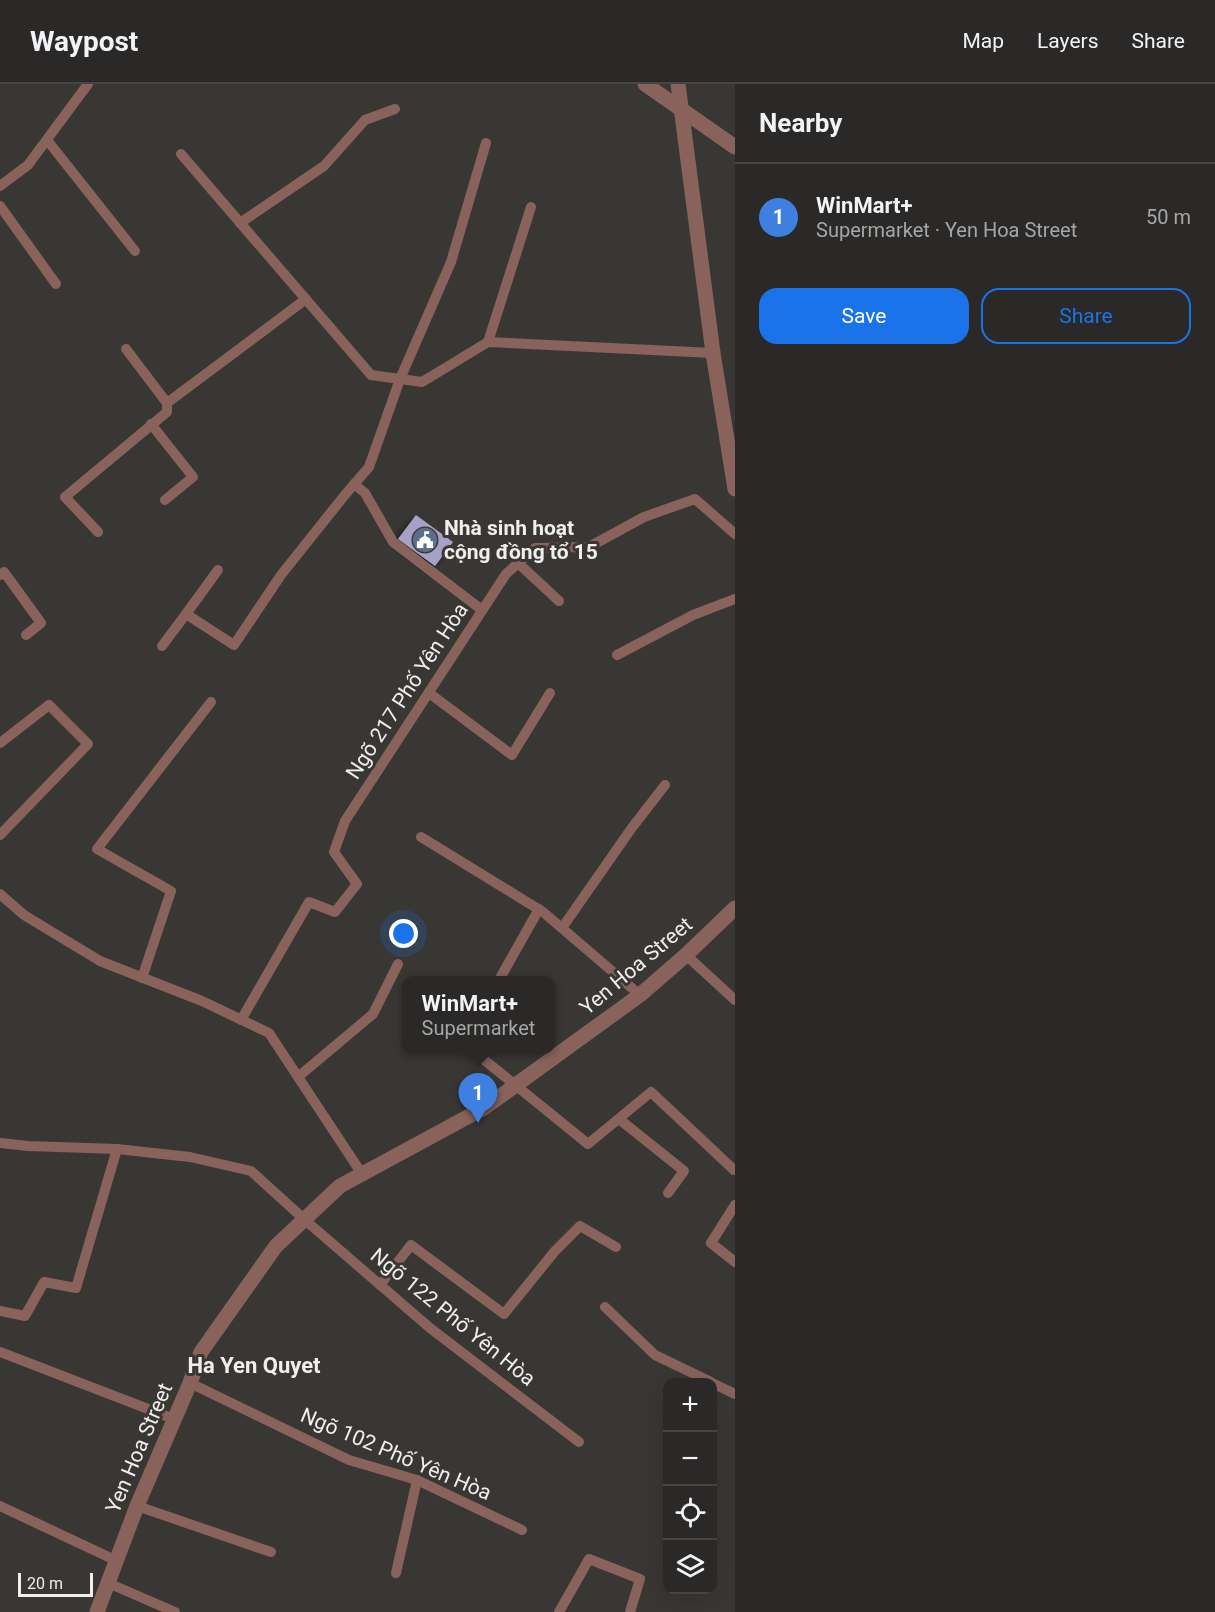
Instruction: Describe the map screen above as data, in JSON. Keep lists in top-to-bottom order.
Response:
{
  "streets": {
    "street": ["Yen Hoa Street"],
    "lane": ["Ngõ 217 Phố Yên Hòa", "Ngõ 122 Phố Yên Hòa", "Ngõ 102 Phố Yên Hòa"]
  },
  "crossings": [
    ["Yen Hoa Street", "Ngõ 122 Phố Yên Hòa"],
    ["Yen Hoa Street", "Ngõ 102 Phố Yên Hòa"]
  ],
  "districts": ["Ha Yen Quyet"],
  "places": {
    "public building": ["Nhà sinh hoạt cộng đồng tổ 15"]
  },
  "scale_bar": "20 m",
  "page": {
    "header": "Waypost",
    "nav": ["Map", "Layers", "Share"],
    "heading": "Nearby",
    "list": [
      {
        "mark": "1",
        "name": "WinMart+",
        "note": "Supermarket · Yen Hoa Street",
        "value": "50 m"
      }
    ],
    "buttons": ["Save", "Share"],
    "popup": ["WinMart+", "Supermarket"],
    "pins": "1",
    "map_buttons": ["+", "−"],
    "scale": "20 m"
  }
}
